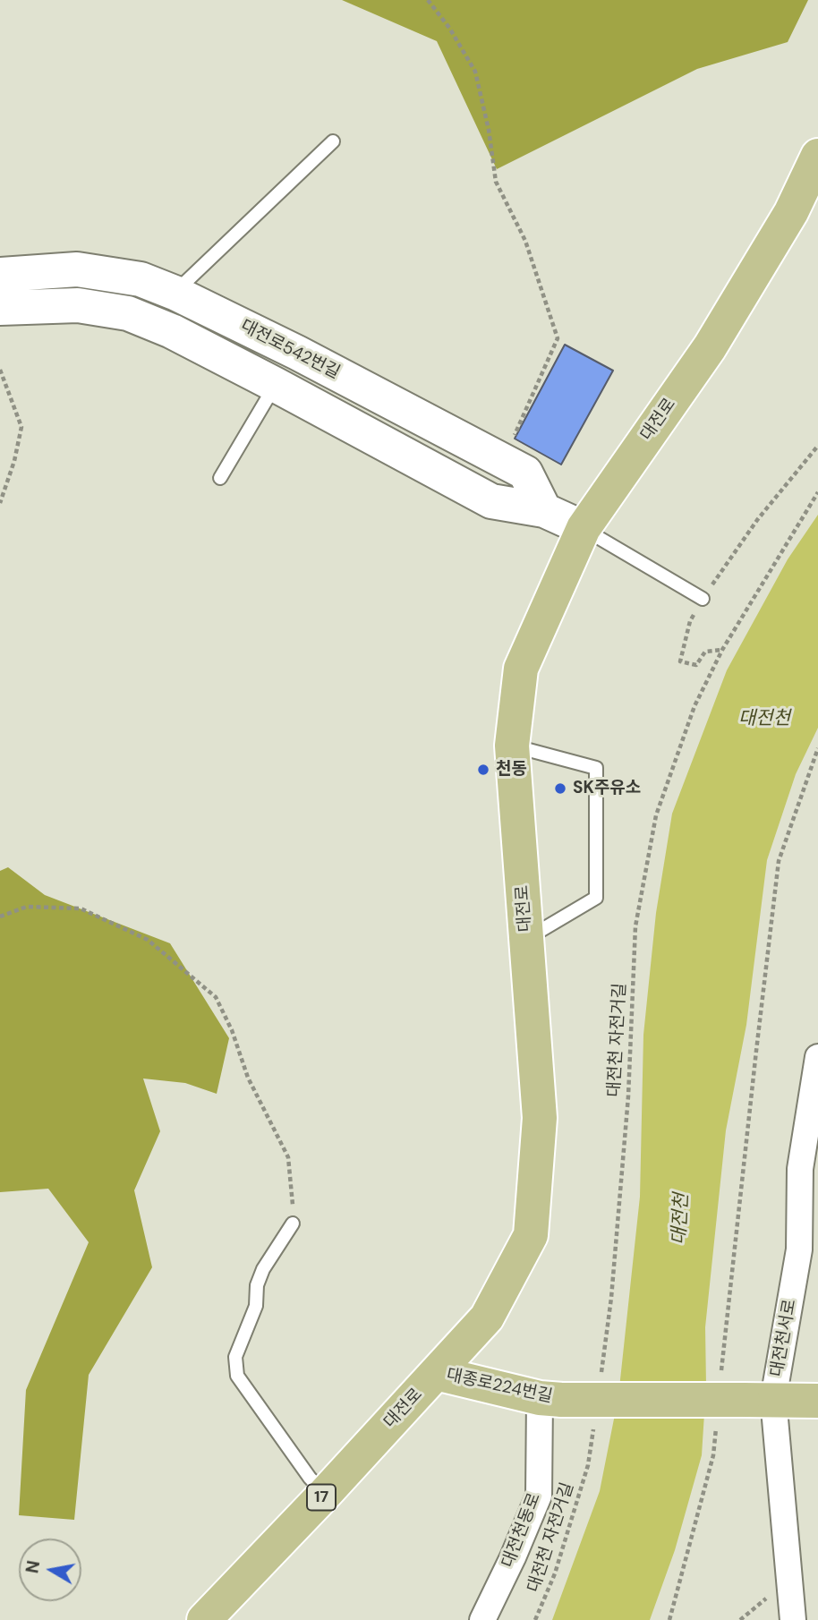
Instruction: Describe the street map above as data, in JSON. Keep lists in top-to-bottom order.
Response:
{
  "streets": {
    "main road": [
      "대전로542번길",
      "대전로",
      "대종로224번길",
      "17"
    ],
    "street": ["대전천서로", "대전천동로"],
    "path": ["대전천 자전거길"]
  },
  "crossings": [
    ["대전로", "대종로224번길"],
    ["대전천서로", "대종로224번길"],
    ["대종로224번길", "대전천동로"]
  ],
  "water": ["대전천"],
  "places": ["천동", "SK주유소"],
  "north": "left"
}
